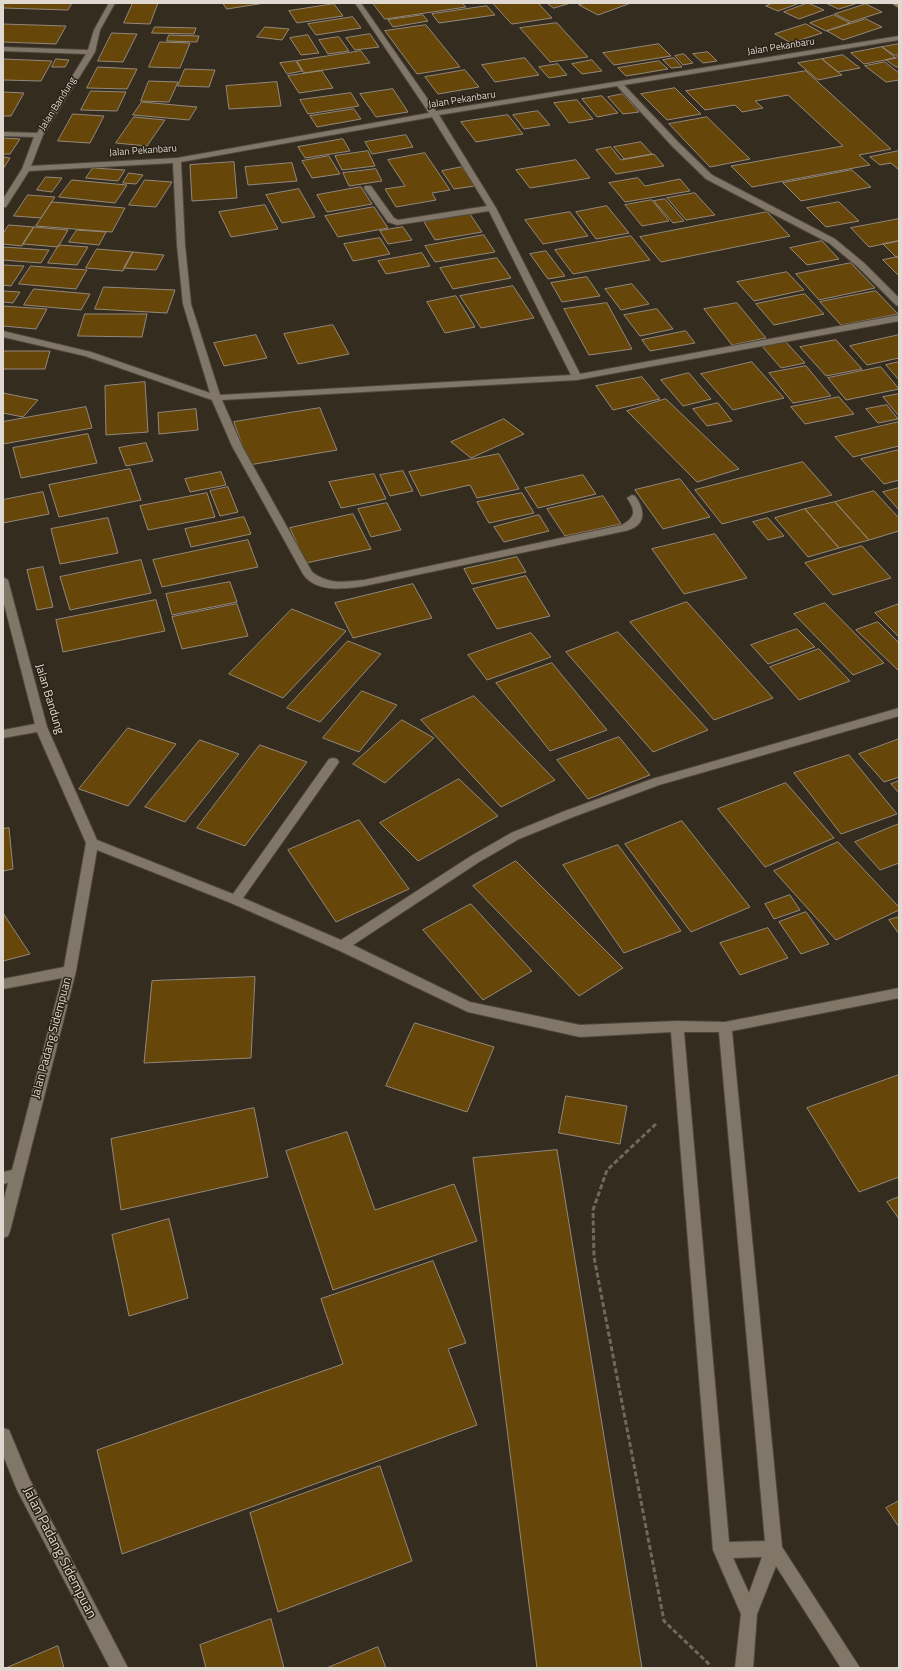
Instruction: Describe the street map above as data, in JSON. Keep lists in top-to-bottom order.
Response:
{
  "streets": {
    "street": ["Jalan Pekanbaru", "Jalan Bandung", "Jalan Padang Sidempuan"]
  },
  "crossings": [
    ["Jalan Pekanbaru", "Jalan Bandung"],
    ["Jalan Bandung", "Jalan Padang Sidempuan"]
  ]
}
